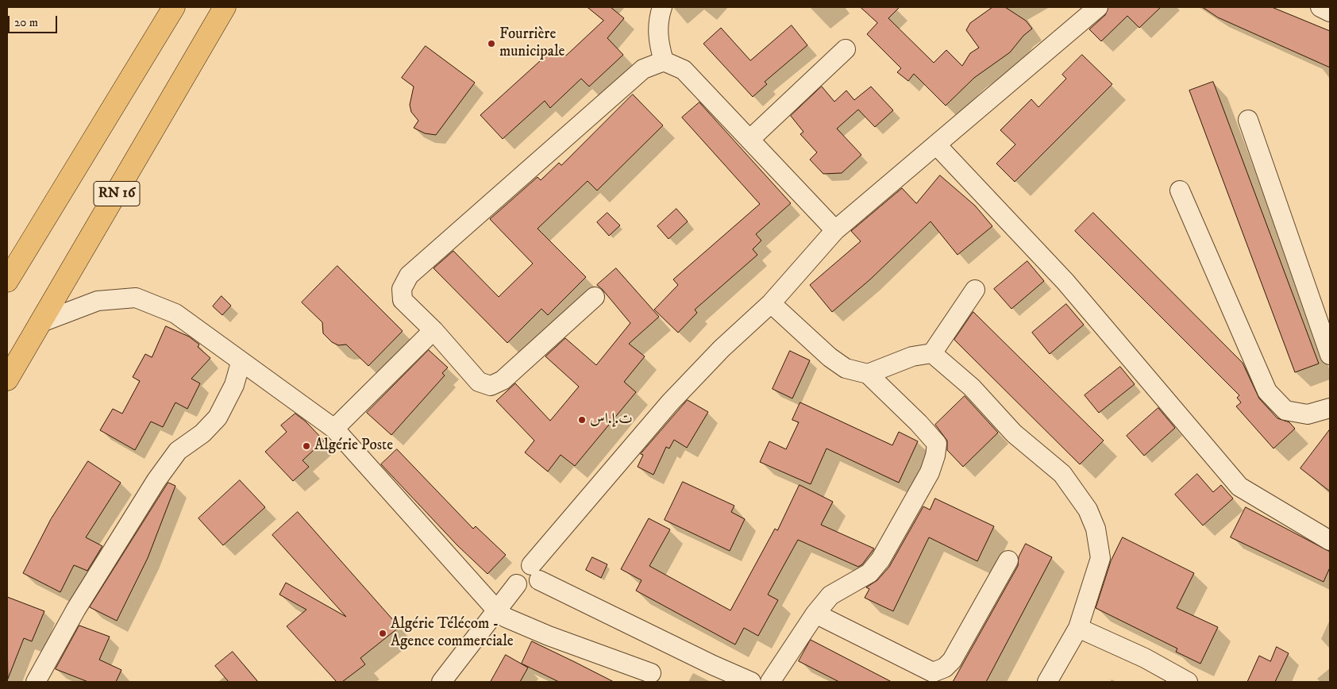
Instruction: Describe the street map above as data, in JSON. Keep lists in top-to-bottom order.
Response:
{
  "streets": {
    "highway": ["RN 16"]
  },
  "places": [
    "Fourrière municipale",
    "ت.إ.اس",
    "Algérie Poste",
    "Algérie Télécom - Agence commerciale"
  ],
  "scale_bar": "20 m"
}
